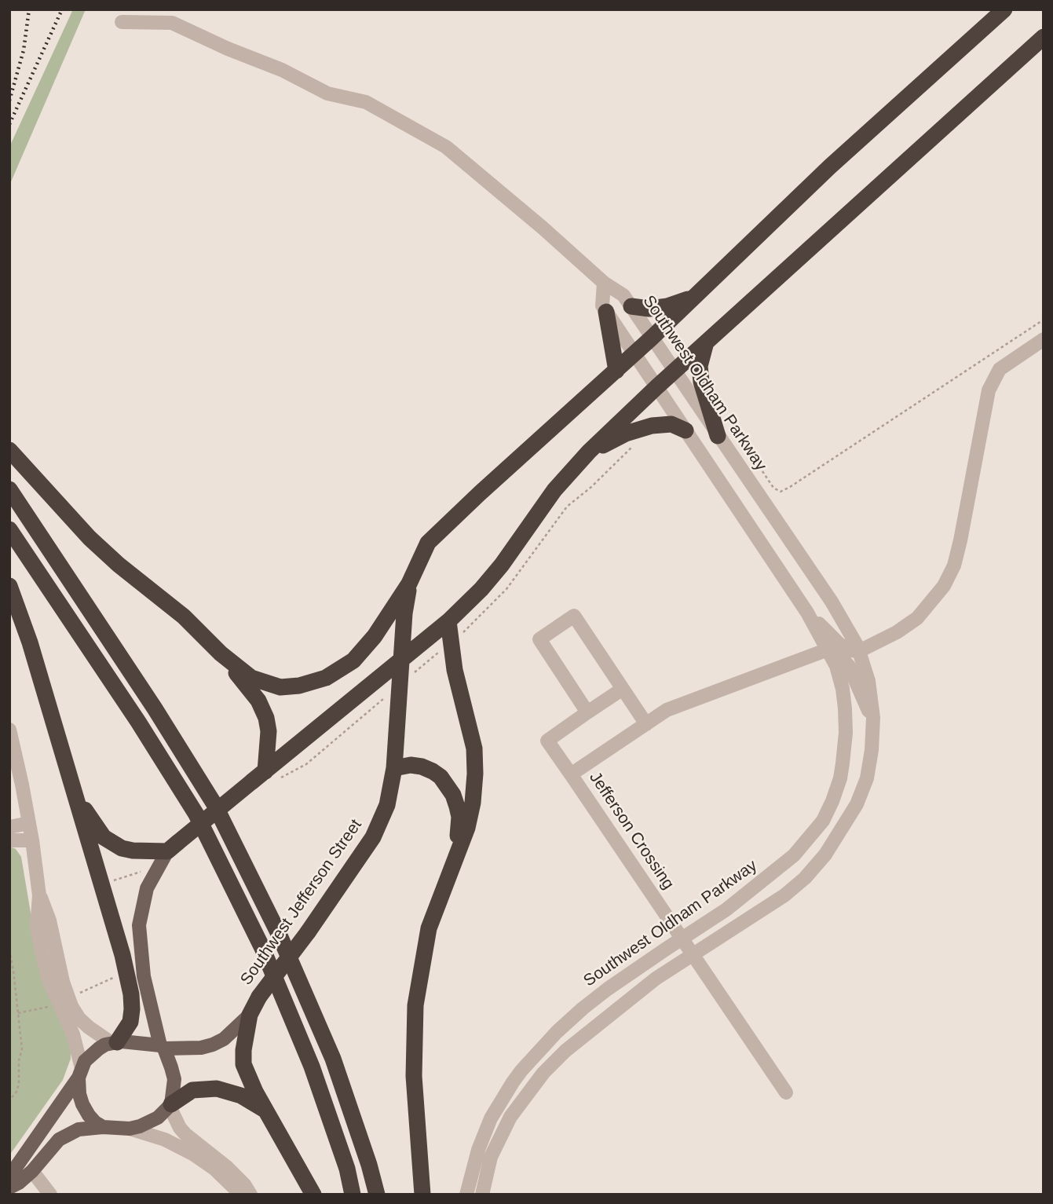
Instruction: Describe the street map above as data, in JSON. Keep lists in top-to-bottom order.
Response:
{
  "streets": {
    "highway": ["Southwest Jefferson Street"],
    "street": ["Southwest Oldham Parkway", "Jefferson Crossing"]
  },
  "crossings": [
    ["Southwest Oldham Parkway", "Jefferson Crossing"]
  ]
}
